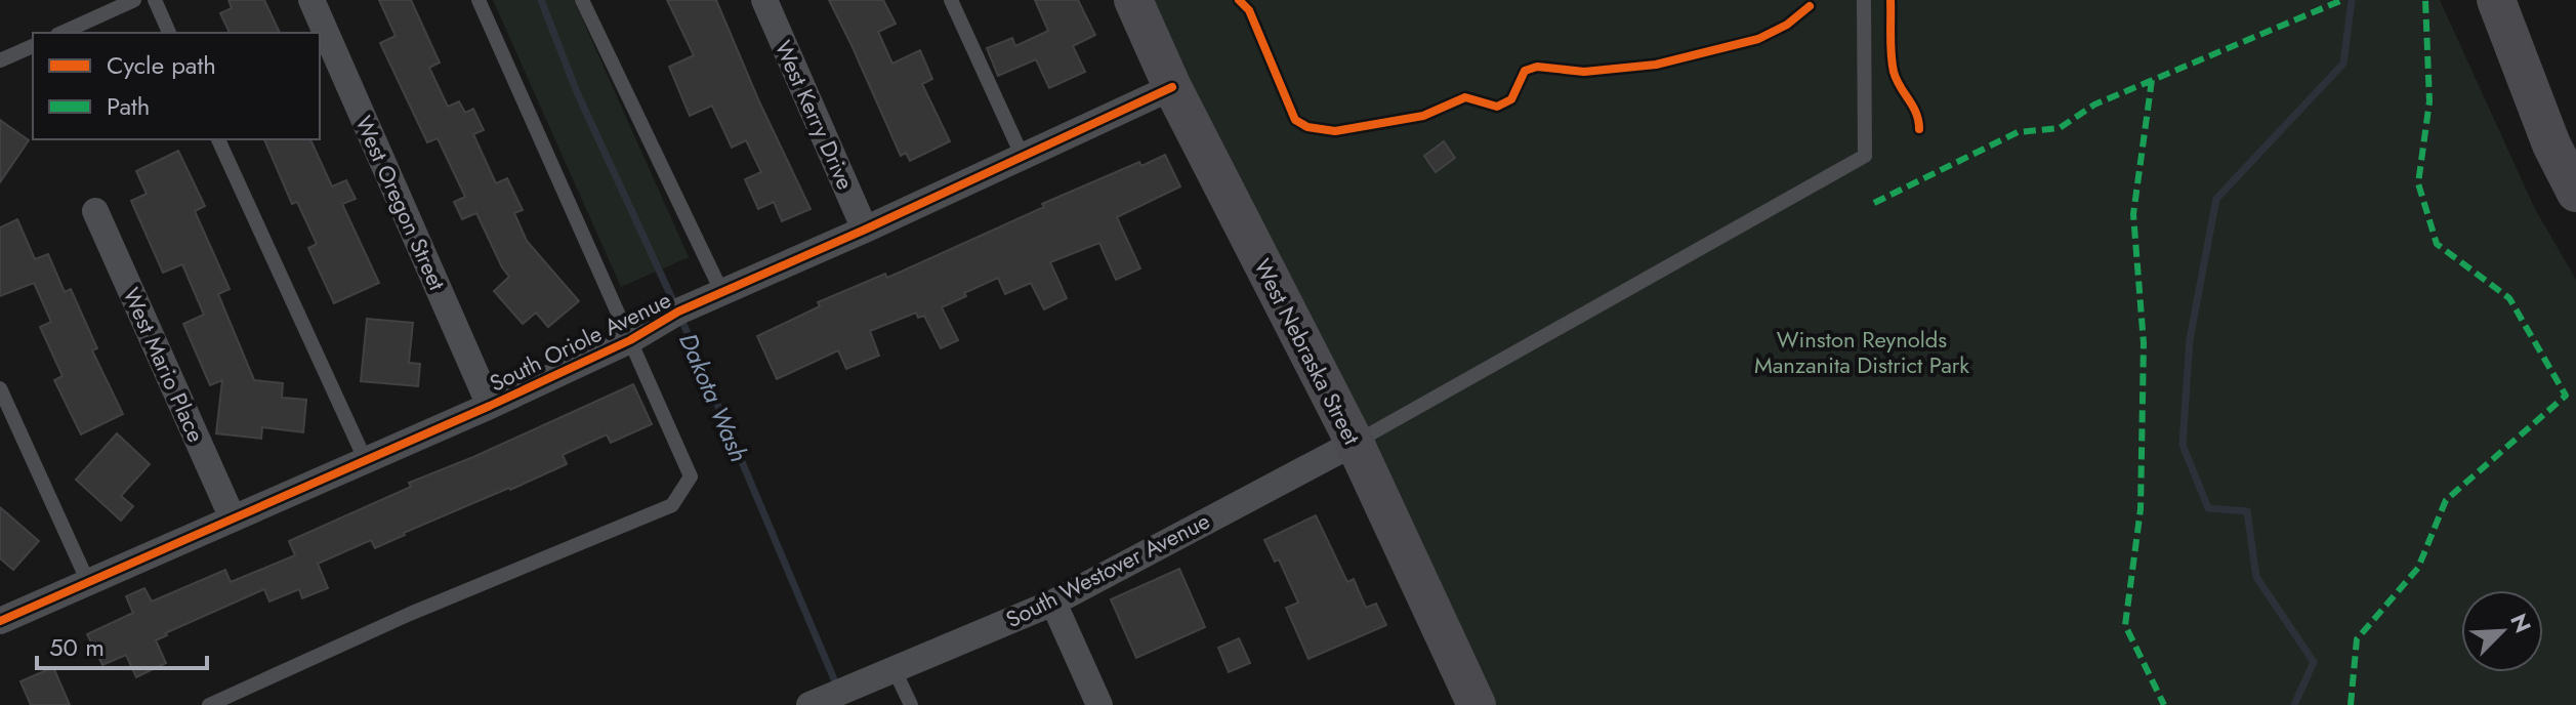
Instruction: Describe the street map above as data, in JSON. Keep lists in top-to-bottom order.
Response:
{
  "streets": {
    "street": [
      "West Kerry Drive",
      "West Oregon Street",
      "South Oriole Avenue",
      "West Nebraska Street",
      "West Mario Place",
      "South Westover Avenue"
    ]
  },
  "crossings": [
    ["West Kerry Drive", "South Oriole Avenue"],
    ["West Oregon Street", "South Oriole Avenue"],
    ["South Oriole Avenue", "West Nebraska Street"],
    ["South Oriole Avenue", "West Mario Place"],
    ["West Nebraska Street", "South Westover Avenue"]
  ],
  "water": ["Dakota Wash"],
  "parks": ["Winston Reynolds Manzanita District Park"],
  "legend": ["Cycle path", "Path"],
  "scale_bar": "50 m",
  "north": "top right"
}
